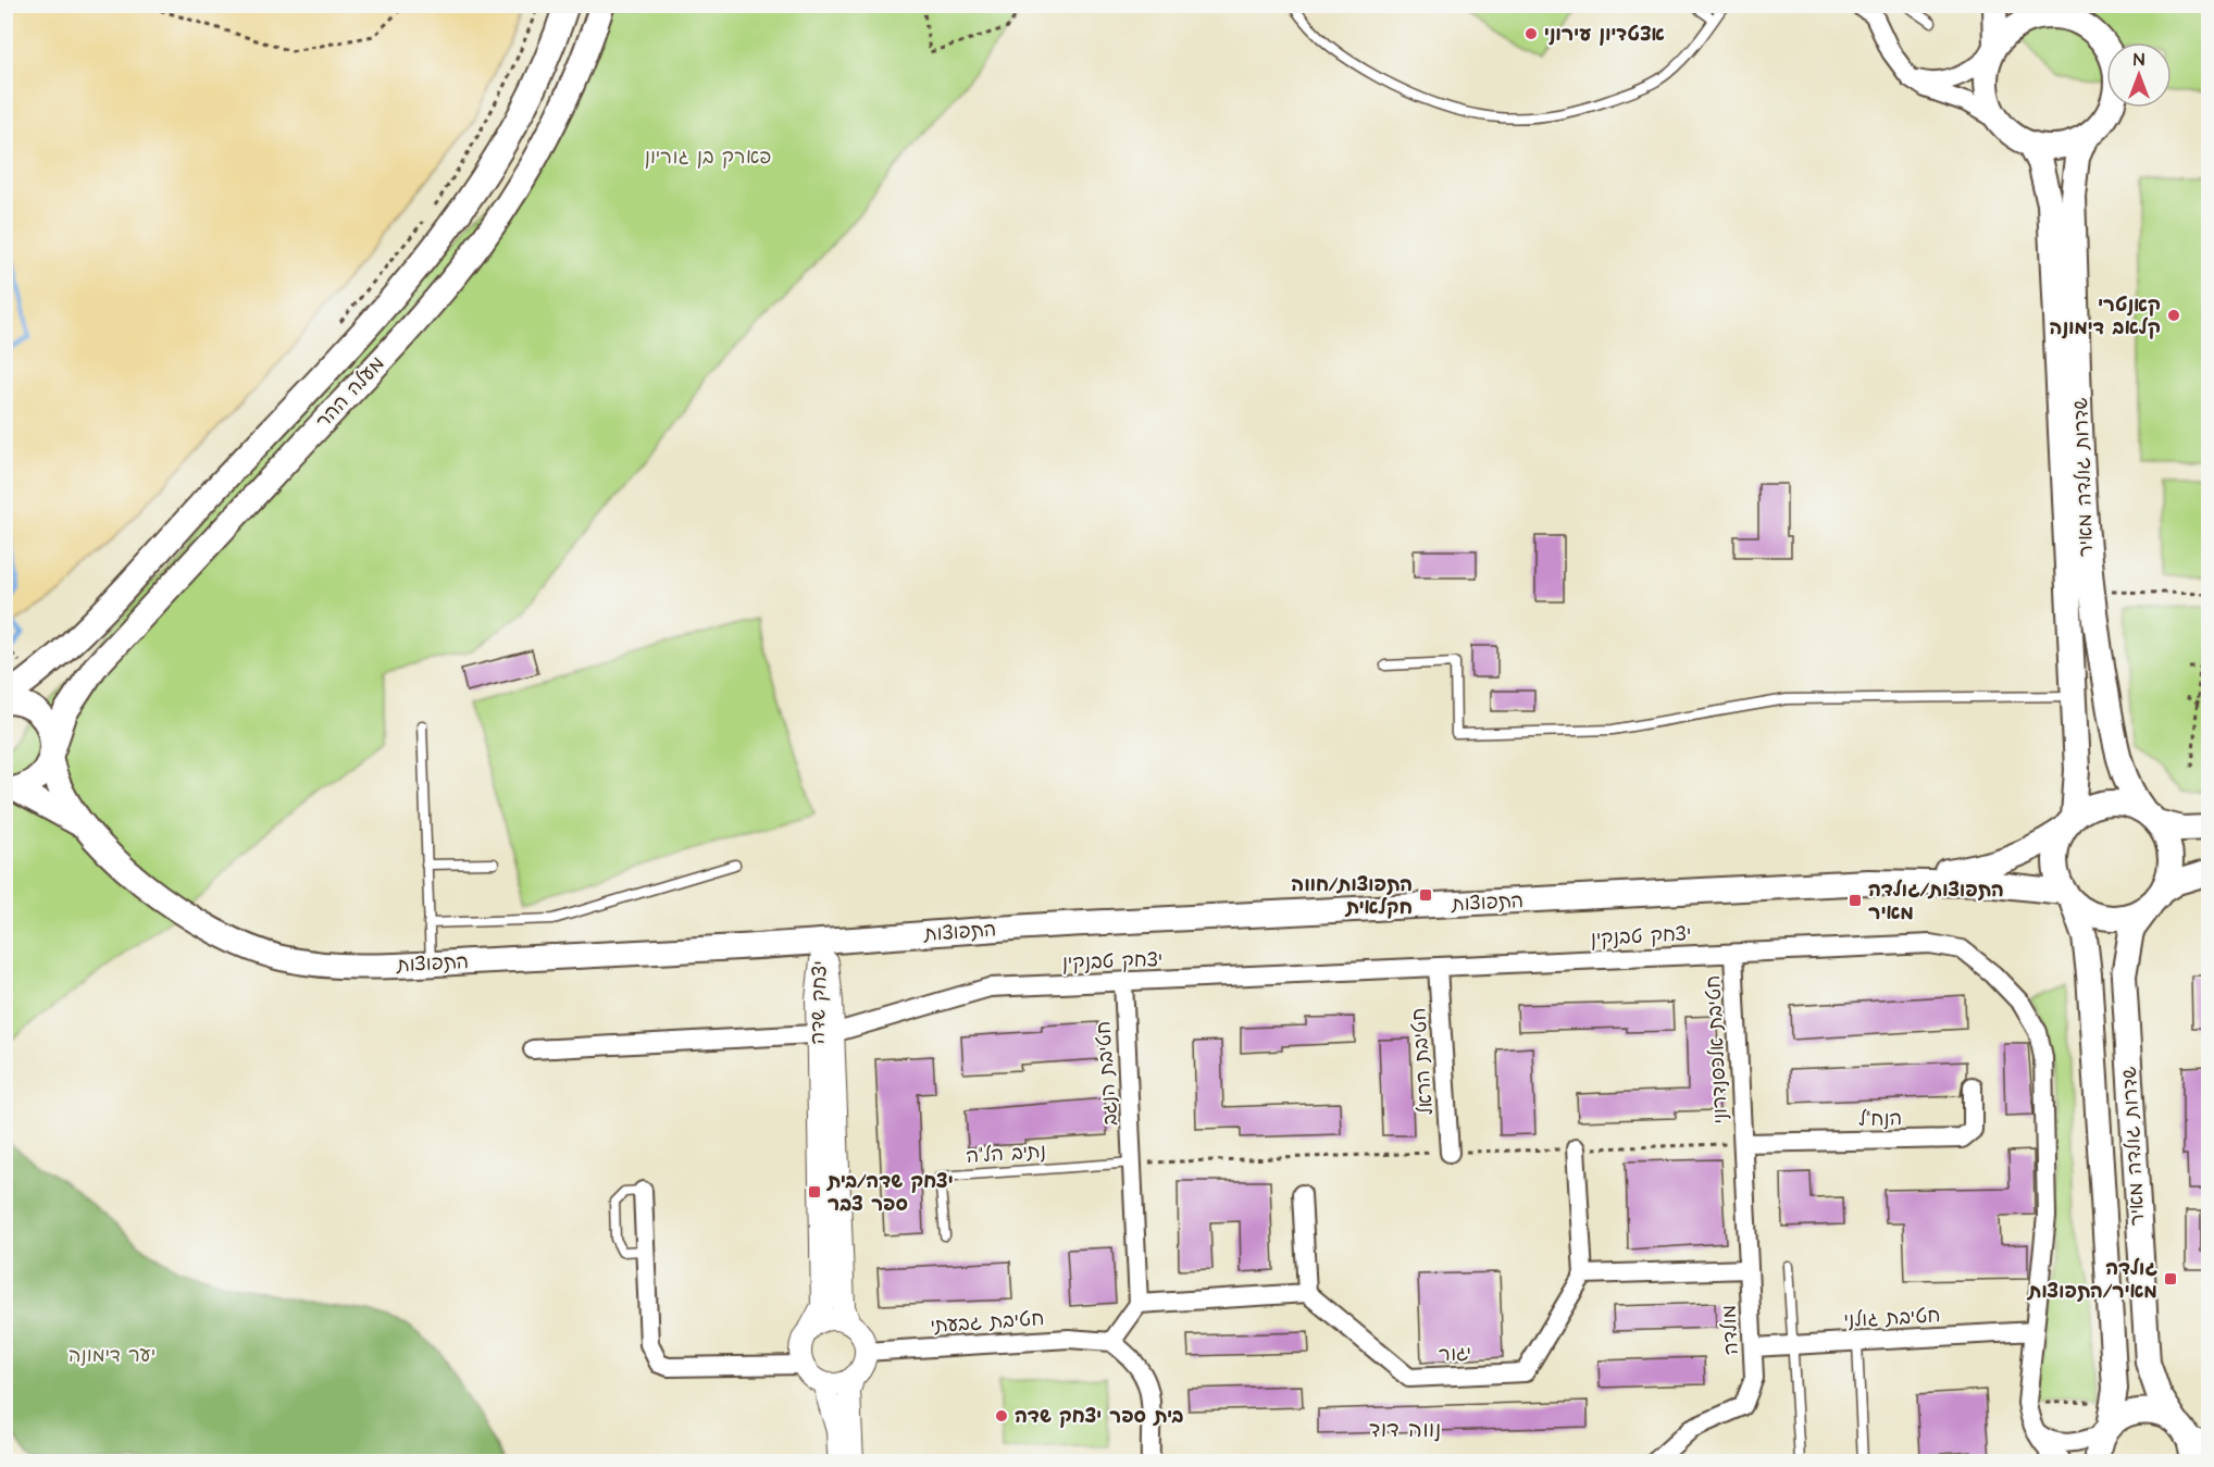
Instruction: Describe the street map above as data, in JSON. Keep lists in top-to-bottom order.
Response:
{
  "streets": {
    "main road": ["מעלה ההר", "שדרות גולדה מאיר", "התפוצות"],
    "street": [
      "יצחק טבנקין",
      "יצחק שדה",
      "חטיבת אלכסנדרוני",
      "חטיבת הראל",
      "חטיבת הנגב",
      "הנח\"ל",
      "חטיבת גולני",
      "חטיבת גבעתי",
      "מולדה",
      "יגור"
    ],
    "lane": ["נתיב הל\"ה"]
  },
  "crossings": [
    ["מעלה ההר", "התפוצות"],
    ["שדרות גולדה מאיר", "התפוצות"],
    ["התפוצות", "יצחק שדה"],
    ["יצחק טבנקין", "יצחק שדה"],
    ["יצחק טבנקין", "חטיבת אלכסנדרוני"],
    ["יצחק טבנקין", "חטיבת הראל"],
    ["יצחק טבנקין", "חטיבת הנגב"],
    ["יצחק טבנקין", "חטיבת גולני"],
    ["יצחק שדה", "חטיבת גבעתי"],
    ["חטיבת אלכסנדרוני", "הנח\"ל"],
    ["חטיבת אלכסנדרוני", "מולדה"],
    ["חטיבת הנגב", "נתיב הל\"ה"],
    ["הנח\"ל", "מולדה"],
    ["חטיבת גולני", "מולדה"]
  ],
  "districts": ["נווה דוד"],
  "parks": ["פארק בן גוריון", "יער דימונה"],
  "places": {
    "other": ["אצטדיון עירוני", "קאנטרי קלאב דימונה", "בית ספר יצחק שדה"],
    "transit": [
      "התפוצות/חווה חקלאית",
      "התפוצות/גולדה מאיר",
      "יצחק שדה/בית ספר צבר",
      "גולדה מאיר/התפוצות"
    ]
  },
  "north": "top"
}
